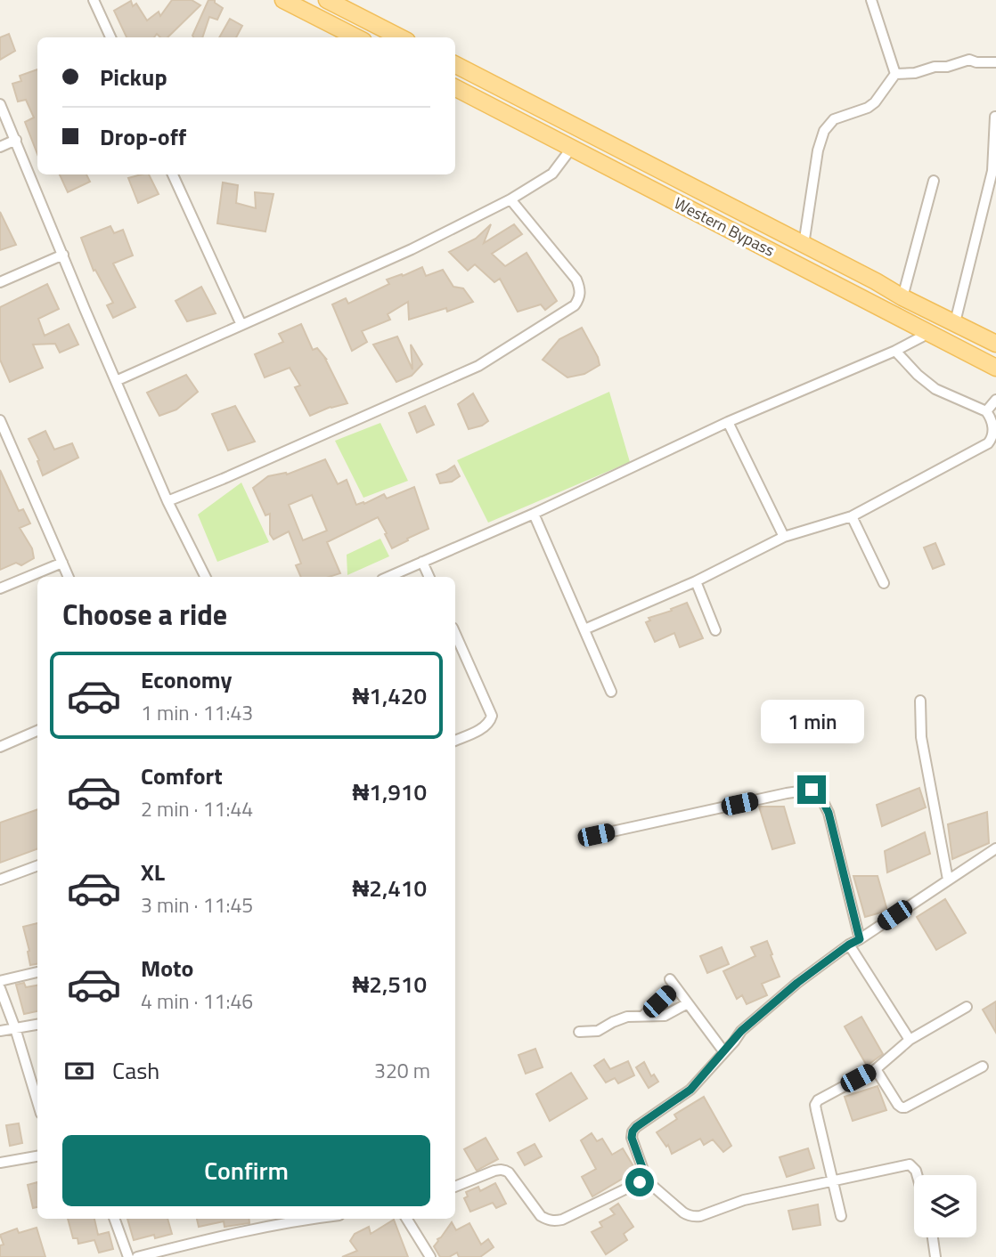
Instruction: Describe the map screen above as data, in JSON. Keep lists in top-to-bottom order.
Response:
{
  "streets": {
    "main road": ["Western Bypass"]
  },
  "page": {
    "banner": ["Pickup", "Drop-off"],
    "heading": "Choose a ride",
    "list": [
      {
        "name": "Economy",
        "note": "1 min · 11:43",
        "value": "₦1,420"
      },
      {
        "name": "Comfort",
        "note": "2 min · 11:44",
        "value": "₦1,910"
      },
      {
        "name": "XL",
        "note": "3 min · 11:45",
        "value": "₦2,410"
      },
      {
        "name": "Moto",
        "note": "4 min · 11:46",
        "value": "₦2,510"
      }
    ],
    "bubble": "1 min",
    "pay": ["Cash", "320 m"],
    "buttons": "Confirm"
  }
}
